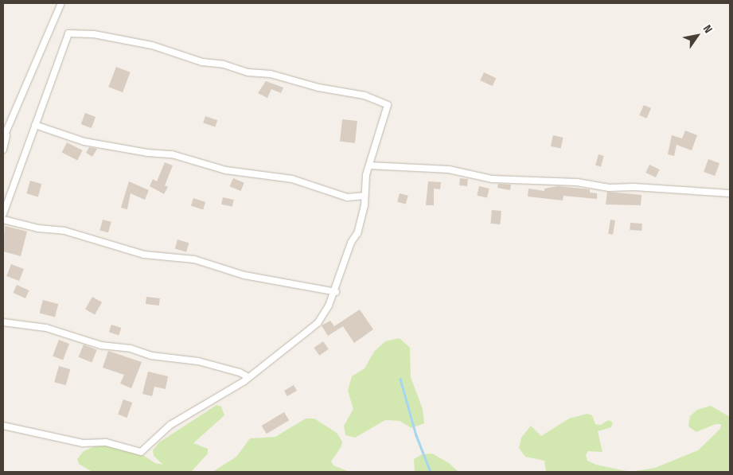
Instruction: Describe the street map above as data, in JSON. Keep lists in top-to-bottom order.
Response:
{
  "north": "top right"
}
